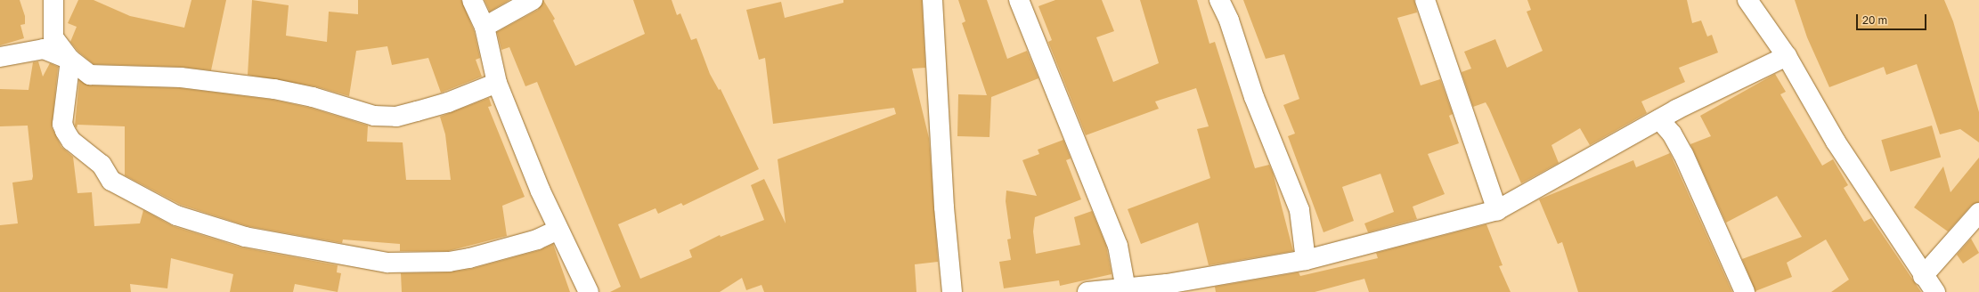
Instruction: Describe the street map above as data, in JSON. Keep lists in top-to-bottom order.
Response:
{
  "scale_bar": "20 m"
}
